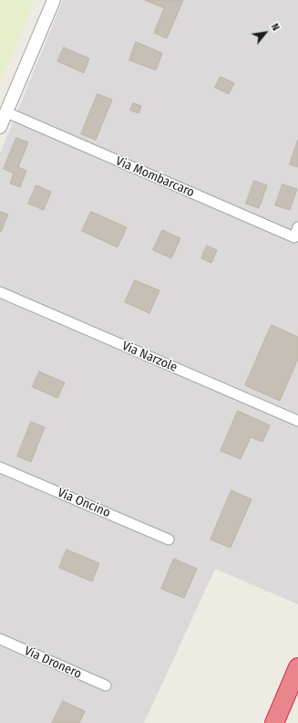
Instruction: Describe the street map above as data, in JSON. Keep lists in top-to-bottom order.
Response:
{
  "streets": {
    "street": [
      "Via Mombarcaro",
      "Via Narzole",
      "Via Oncino",
      "Via Dronero"
    ]
  },
  "north": "top right"
}
